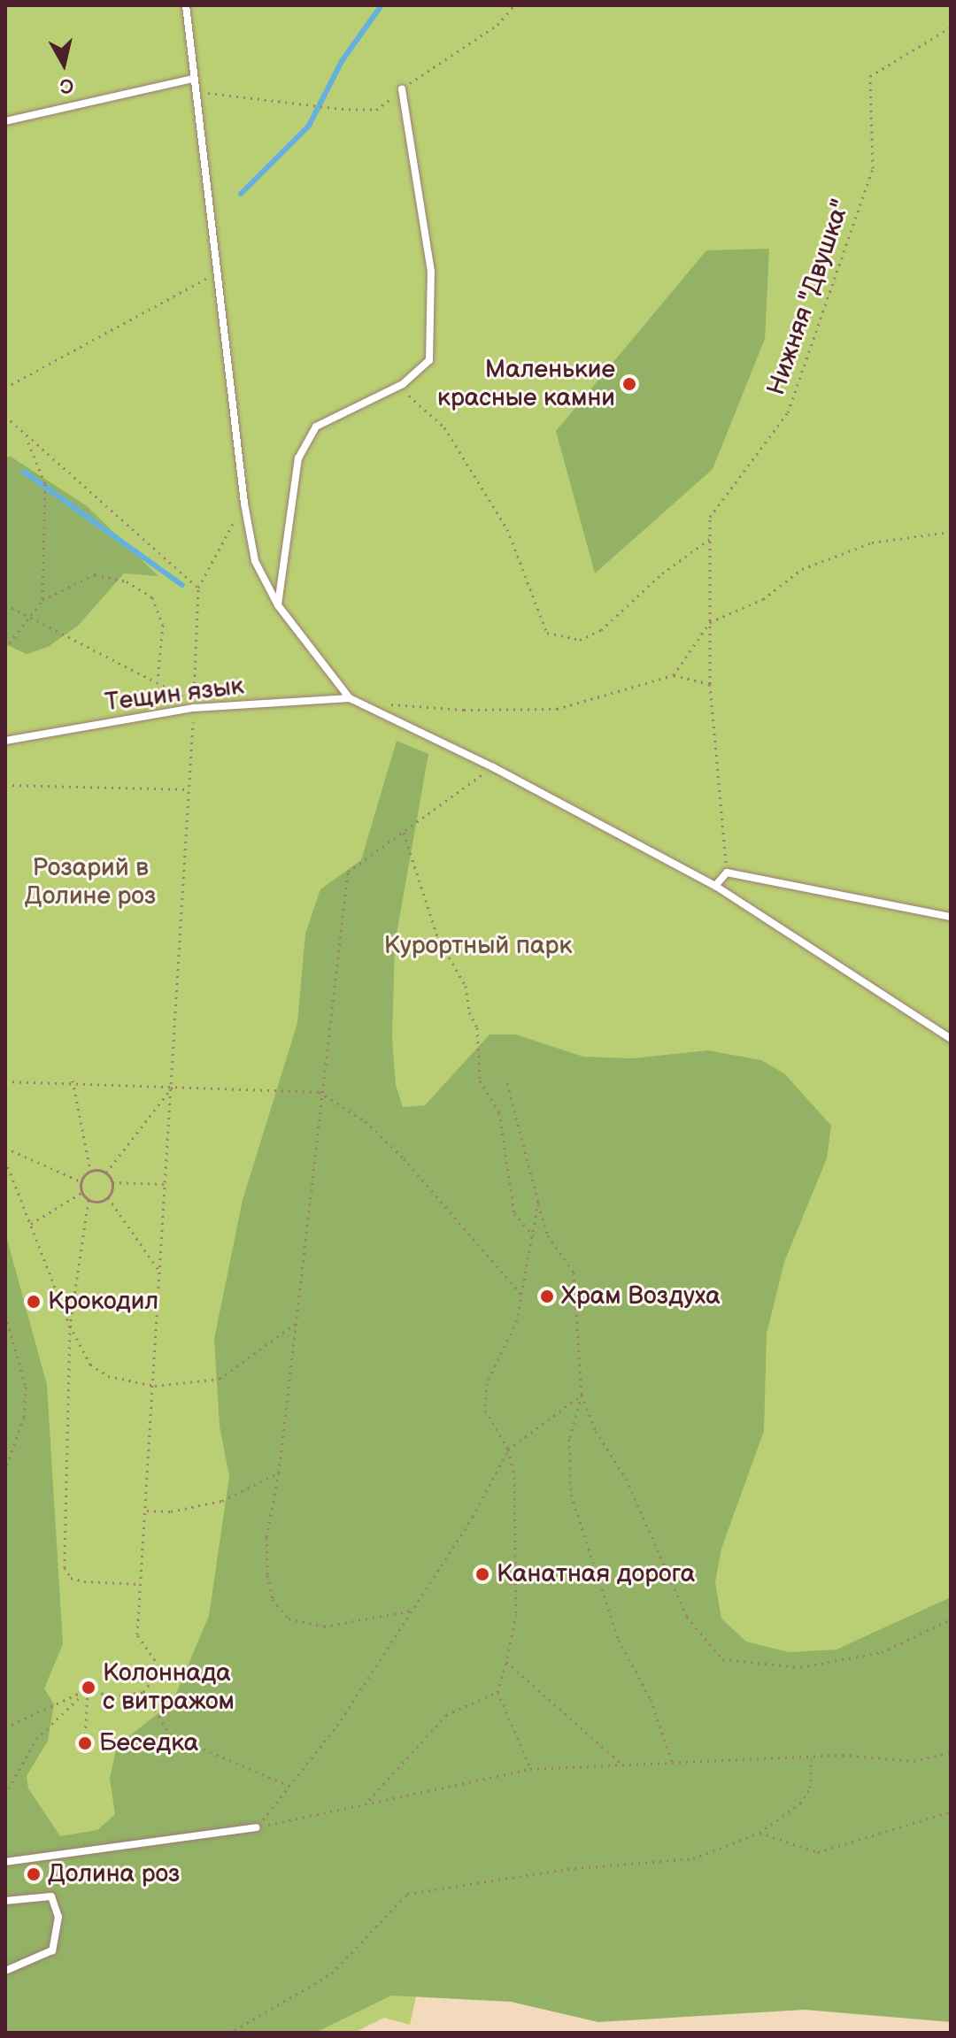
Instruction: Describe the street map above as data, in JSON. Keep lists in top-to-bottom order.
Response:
{
  "streets": {
    "lane": ["Тещин язык"],
    "path": ["Нижняя \"Двушка\""]
  },
  "parks": ["Розарий в Долине роз", "Курортный парк"],
  "places": [
    "Маленькие красные камни",
    "Храм Воздуха",
    "Крокодил",
    "Канатная дорога",
    "Колоннада с витражом",
    "Беседка",
    "Долина роз"
  ],
  "north": "bottom"
}
